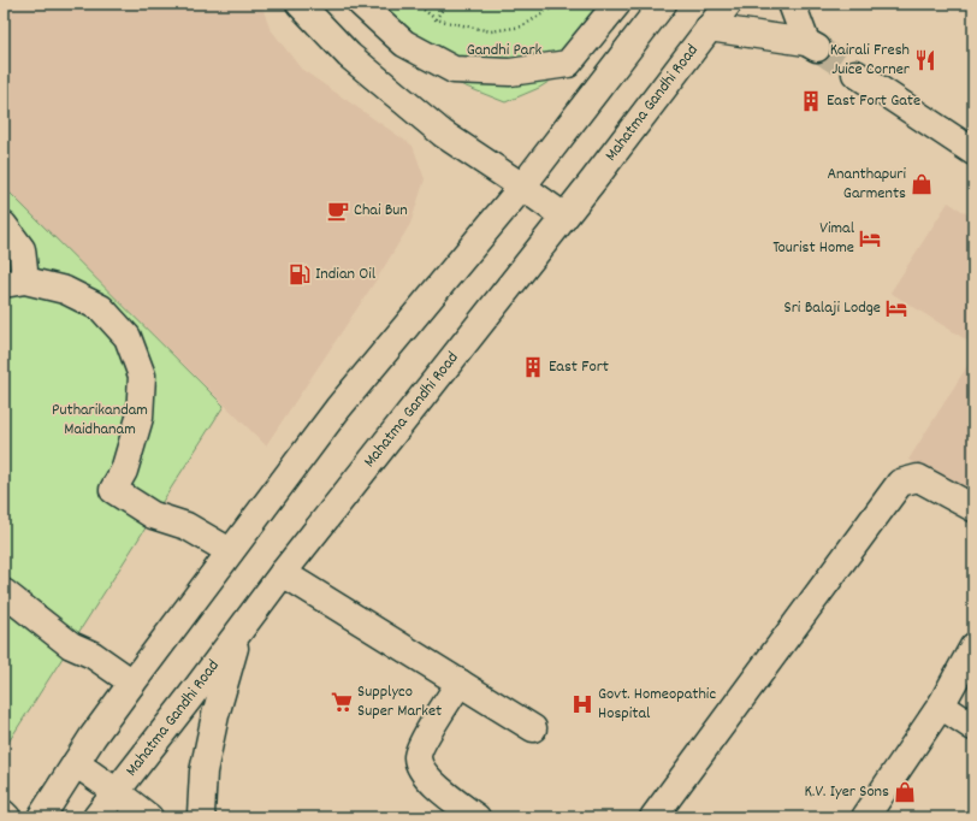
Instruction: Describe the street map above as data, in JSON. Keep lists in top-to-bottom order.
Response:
{
  "streets": {
    "main road": ["Mahatma Gandhi Road"]
  },
  "parks": ["Gandhi Park", "Putharikandam Maidhanam"],
  "places": {
    "restaurant": ["Kairali Fresh Juice Corner"],
    "building": ["East Fort Gate", "East Fort"],
    "shop": ["Ananthapuri Garments", "K.V. Iyer Sons"],
    "cafe": ["Chai Bun"],
    "hotel": ["Vimal Tourist Home", "Sri Balaji Lodge"],
    "fuel station": ["Indian Oil"],
    "supermarket": ["Supplyco Super Market"],
    "hospital": ["Govt. Homeopathic Hospital"]
  }
}
